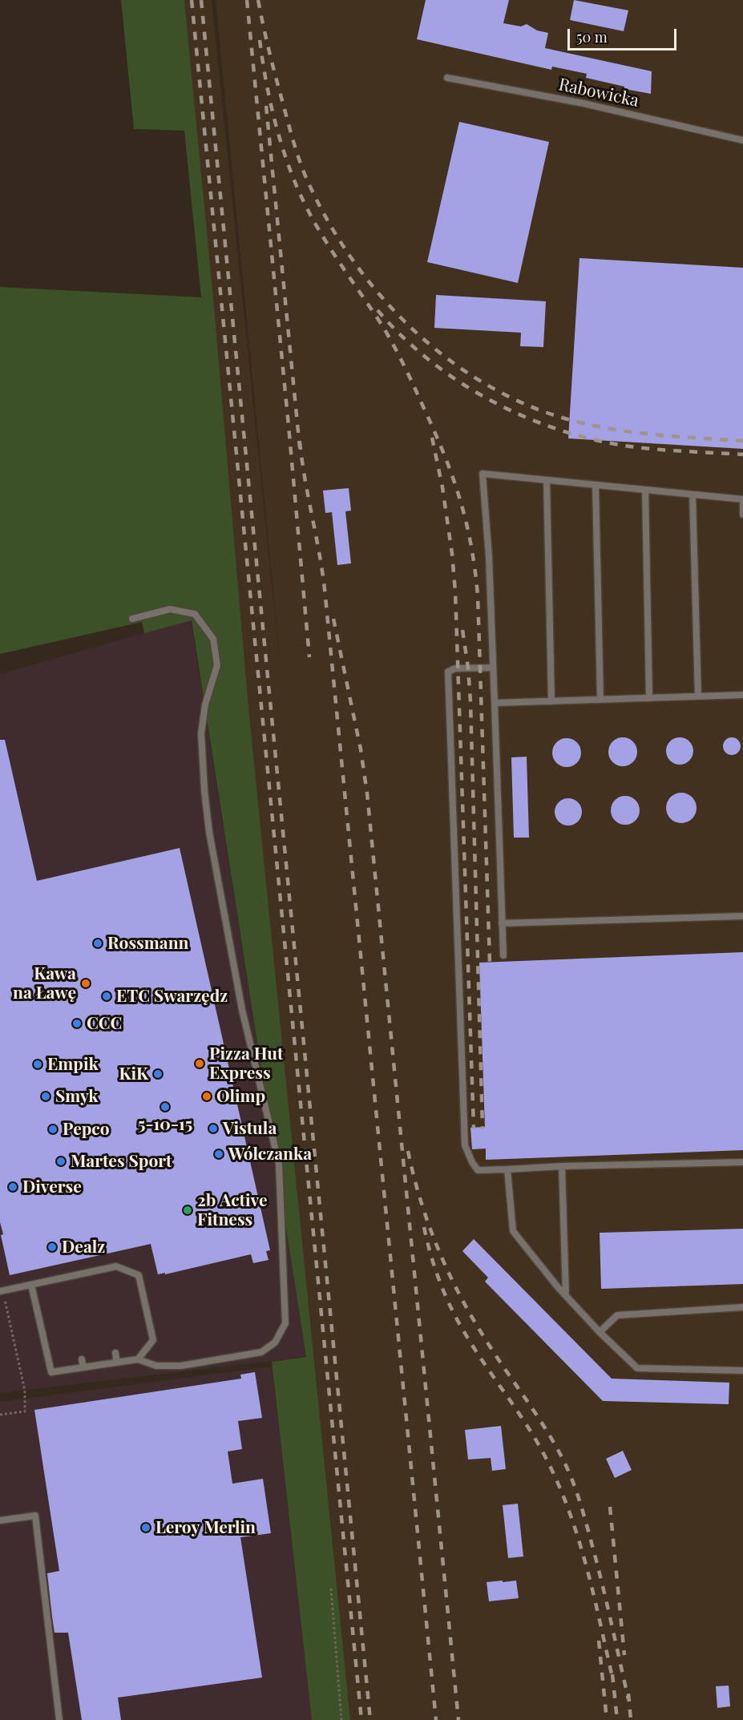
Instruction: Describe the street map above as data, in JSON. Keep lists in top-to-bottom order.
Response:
{
  "streets": {
    "lane": ["Rabowicka"]
  },
  "places": [
    "Rossmann",
    "Kawa na Ławę",
    "ETC Swarzędz",
    "CCC",
    "Pizza Hut Express",
    "Empik",
    "KiK",
    "Smyk",
    "Olimp",
    "5-10-15",
    "Vistula",
    "Pepco",
    "Wólczanka",
    "Martes Sport",
    "Diverse",
    "2b Active Fitness",
    "Dealz",
    "Leroy Merlin"
  ],
  "scale_bar": "50 m"
}
